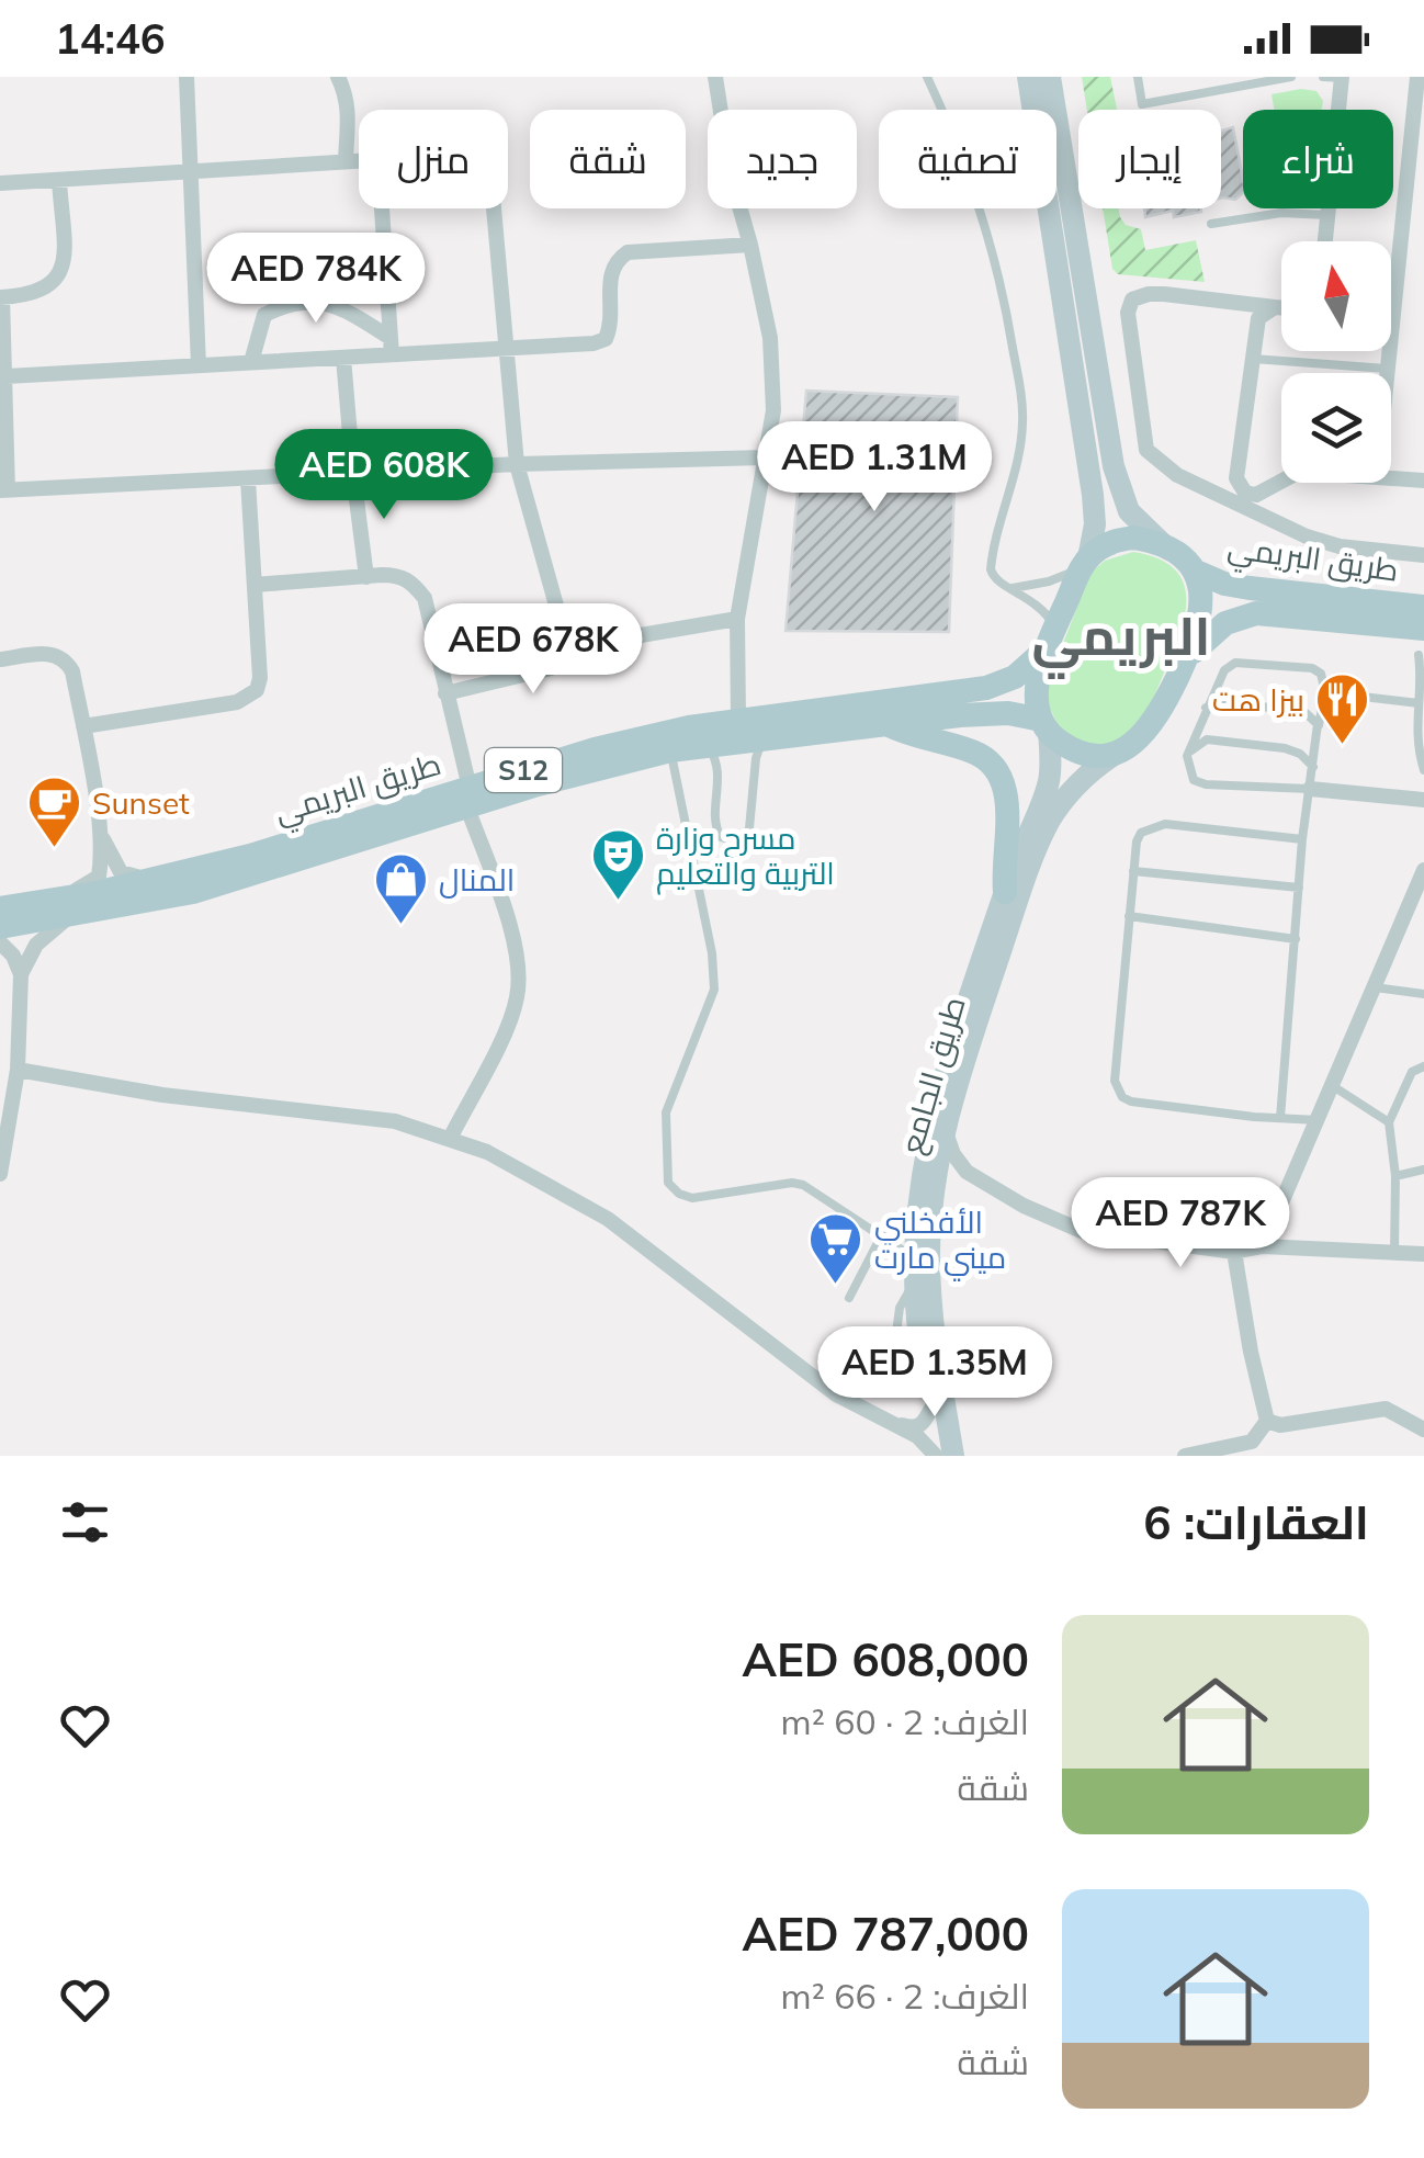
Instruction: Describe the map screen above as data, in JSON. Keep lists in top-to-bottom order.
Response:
{
  "streets": {
    "main road": ["طريق البريمي", "S12", "طريق الجامع"]
  },
  "crossings": [
    ["طريق البريمي", "S12"],
    ["طريق البريمي", "طريق الجامع"],
    ["S12", "طريق الجامع"]
  ],
  "districts": ["البريمي"],
  "places": {
    "restaurant": ["بيزا ه‍ت"],
    "cafe": ["Sunset"],
    "theatre": ["مسرح وزارة التربية والتعليم"],
    "shop": ["المنال"],
    "supermarket": ["الأفخلني ميني مارت"]
  },
  "north": "top",
  "page": {
    "status": "14:46",
    "chip": [
      "شراء",
      "إيجار",
      "تصفية",
      "جديد",
      "شقة",
      "منزل"
    ],
    "price": [
      "AED 784K",
      "AED 1.31M",
      "AED 608K",
      "AED 678K",
      "AED 787K",
      "AED 1.35M"
    ],
    "heading": "العقارات: 6",
    "list": [
      {
        "name": "AED 608,000",
        "note": "الغرف: 2 · 60 m² · شقة"
      },
      {
        "name": "AED 787,000",
        "note": "الغرف: 2 · 66 m² · شقة"
      }
    ]
  }
}
